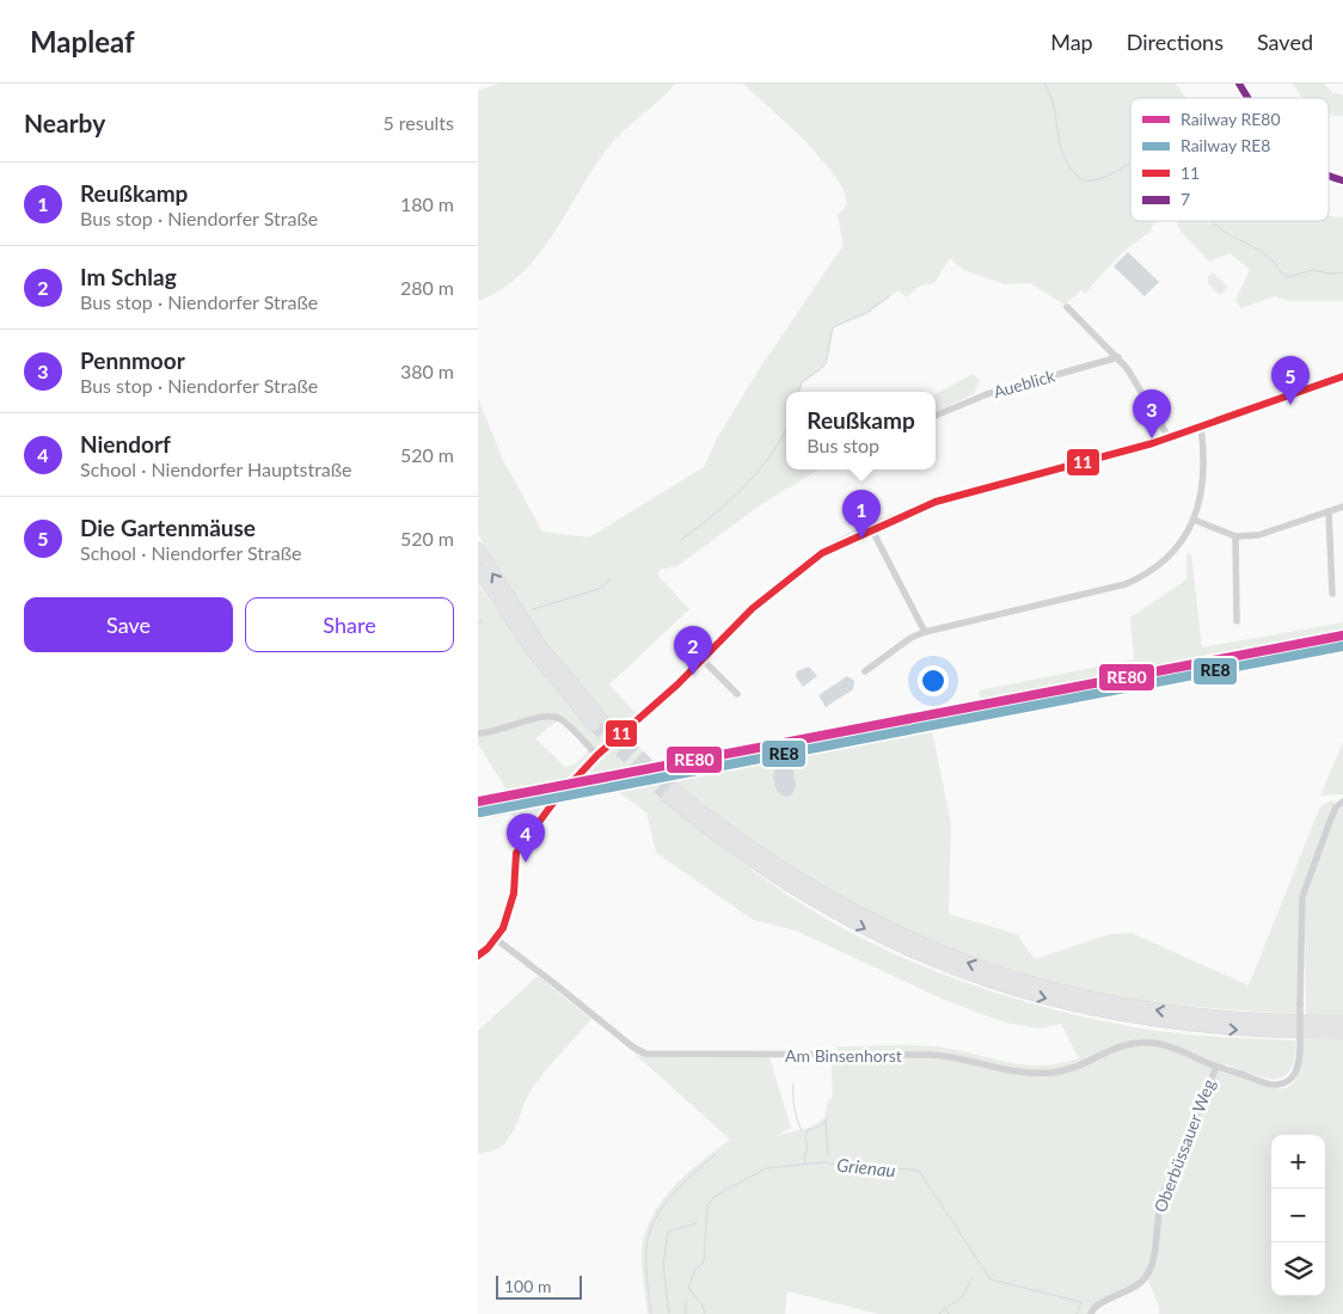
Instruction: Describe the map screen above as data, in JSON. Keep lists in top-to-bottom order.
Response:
{
  "streets": {
    "street": ["Aueblick", "Am Binsenhorst", "Oberbüssauer Weg"]
  },
  "crossings": [
    ["Am Binsenhorst", "Oberbüssauer Weg"]
  ],
  "water": ["Grienau"],
  "lines": [
    "transit line 7",
    "transit line 11",
    "rail line RE80",
    "rail line RE8"
  ],
  "legend": [
    "Railway RE80",
    "Railway RE8",
    "11",
    "7"
  ],
  "scale_bar": "100 m",
  "page": {
    "header": "Mapleaf",
    "nav": ["Map", "Directions", "Saved"],
    "heading": ["Nearby", "5 results"],
    "list": [
      {
        "mark": "1",
        "name": "Reußkamp",
        "note": "Bus stop · Niendorfer Straße",
        "value": "180 m"
      },
      {
        "mark": "2",
        "name": "Im Schlag",
        "note": "Bus stop · Niendorfer Straße",
        "value": "280 m"
      },
      {
        "mark": "3",
        "name": "Pennmoor",
        "note": "Bus stop · Niendorfer Straße",
        "value": "380 m"
      },
      {
        "mark": "4",
        "name": "Niendorf",
        "note": "School · Niendorfer Hauptstraße",
        "value": "520 m"
      },
      {
        "mark": "5",
        "name": "Die Gartenmäuse",
        "note": "School · Niendorfer Straße",
        "value": "520 m"
      }
    ],
    "pins": [
      "5",
      "3",
      "1",
      "2",
      "4"
    ],
    "popup": ["Reußkamp", "Bus stop"],
    "buttons": ["Save", "Share"],
    "map_buttons": ["+", "−"],
    "scale": "100 m"
  }
}
